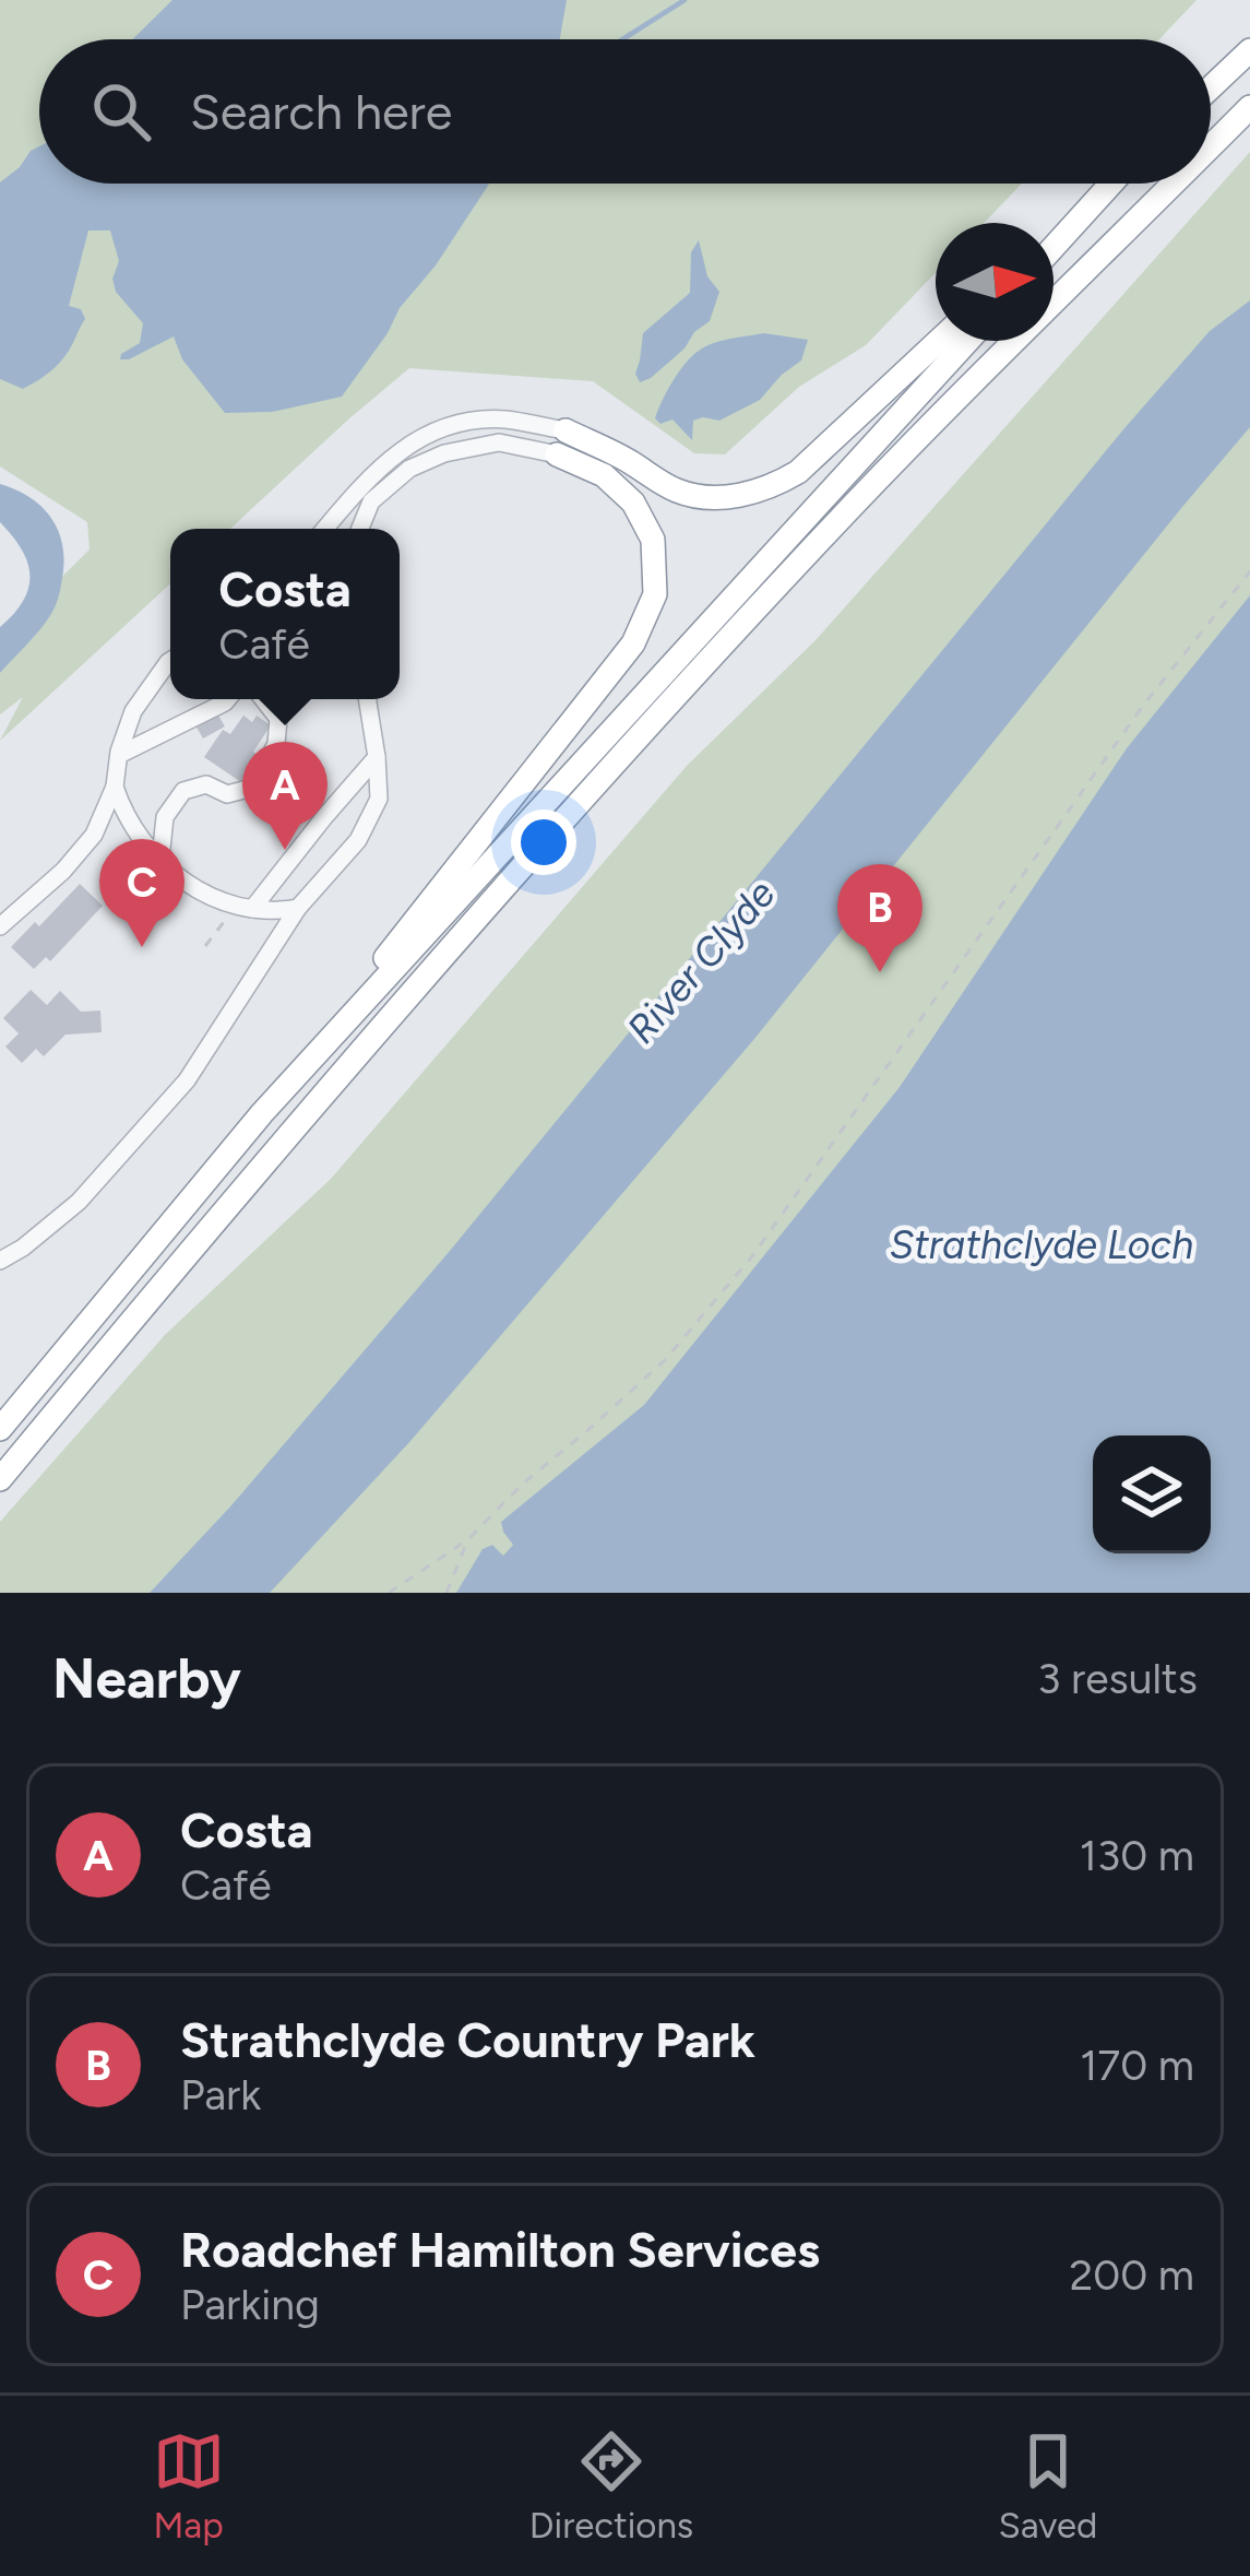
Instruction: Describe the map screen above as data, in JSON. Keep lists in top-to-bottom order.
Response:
{
  "water": ["River Clyde", "Strathclyde Loch"],
  "north": "right",
  "page": {
    "search": "Search here",
    "popup": ["Costa", "Café"],
    "pins": ["A", "C", "B"],
    "heading": ["Nearby", "3 results"],
    "list": [
      {
        "mark": "A",
        "name": "Costa",
        "note": "Café",
        "value": "130 m"
      },
      {
        "mark": "B",
        "name": "Strathclyde Country Park",
        "note": "Park",
        "value": "170 m"
      },
      {
        "mark": "C",
        "name": "Roadchef Hamilton Services",
        "note": "Parking",
        "value": "200 m"
      }
    ],
    "nav": ["Map", "Directions", "Saved"]
  }
}
